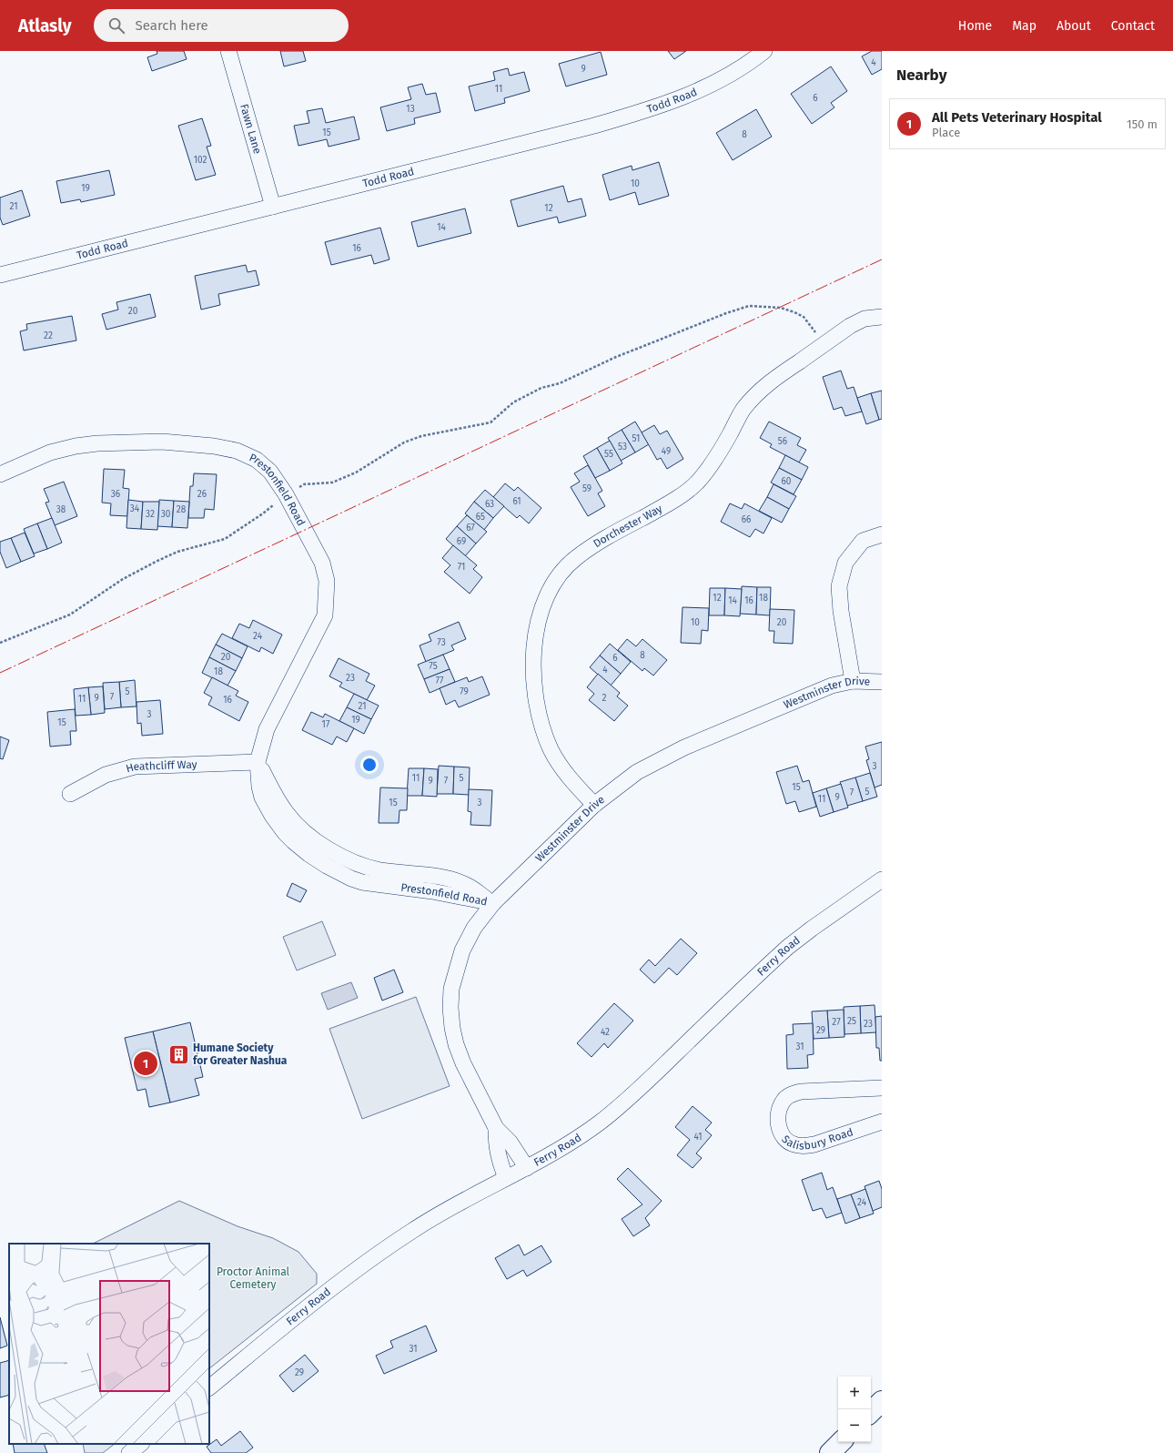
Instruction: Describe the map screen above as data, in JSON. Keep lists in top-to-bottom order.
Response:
{
  "streets": {
    "street": [
      "Todd Road",
      "Fawn Lane",
      "Prestonfield Road",
      "Dorchester Way",
      "Westminster Drive",
      "Heathcliff Way",
      "Ferry Road",
      "Salisbury Road"
    ]
  },
  "crossings": [
    ["Todd Road", "Fawn Lane"],
    ["Prestonfield Road", "Westminster Drive"],
    ["Prestonfield Road", "Heathcliff Way"],
    ["Dorchester Way", "Westminster Drive"],
    ["Westminster Drive", "Ferry Road"]
  ],
  "parks": ["Proctor Animal Cemetery"],
  "places": {
    "building": ["Humane Society for Greater Nashua"]
  },
  "house_numbers": [
    "4",
    "9",
    "11",
    "6",
    "13",
    "15",
    "8",
    "102",
    "10",
    "19",
    "21",
    "12",
    "14",
    "16",
    "20",
    "22",
    "51",
    "56",
    "53",
    "49",
    "55",
    "60",
    "59",
    "36",
    "26",
    "61",
    "63",
    "34",
    "38",
    "28",
    "32",
    "30",
    "65",
    "66",
    "67",
    "69",
    "71",
    "12",
    "18",
    "14",
    "16",
    "10",
    "20",
    "24",
    "73",
    "8",
    "20",
    "6",
    "75",
    "4",
    "18",
    "23",
    "77",
    "5",
    "79",
    "7",
    "9",
    "2",
    "11",
    "16",
    "21",
    "3",
    "19",
    "15",
    "17",
    "3",
    "11",
    "5",
    "9",
    "7",
    "15",
    "5",
    "7",
    "9",
    "11",
    "15",
    "3",
    "25",
    "27",
    "23",
    "29",
    "42",
    "31",
    "41",
    "24",
    "31",
    "29"
  ],
  "page": {
    "header": "Atlasly",
    "search": "Search here",
    "nav": [
      "Home",
      "Map",
      "About",
      "Contact"
    ],
    "heading": "Nearby",
    "list": [
      {
        "mark": "1",
        "name": "All Pets Veterinary Hospital",
        "note": "Place",
        "value": "150 m"
      }
    ],
    "pins": "1",
    "map_buttons": ["+", "−"]
  }
}
